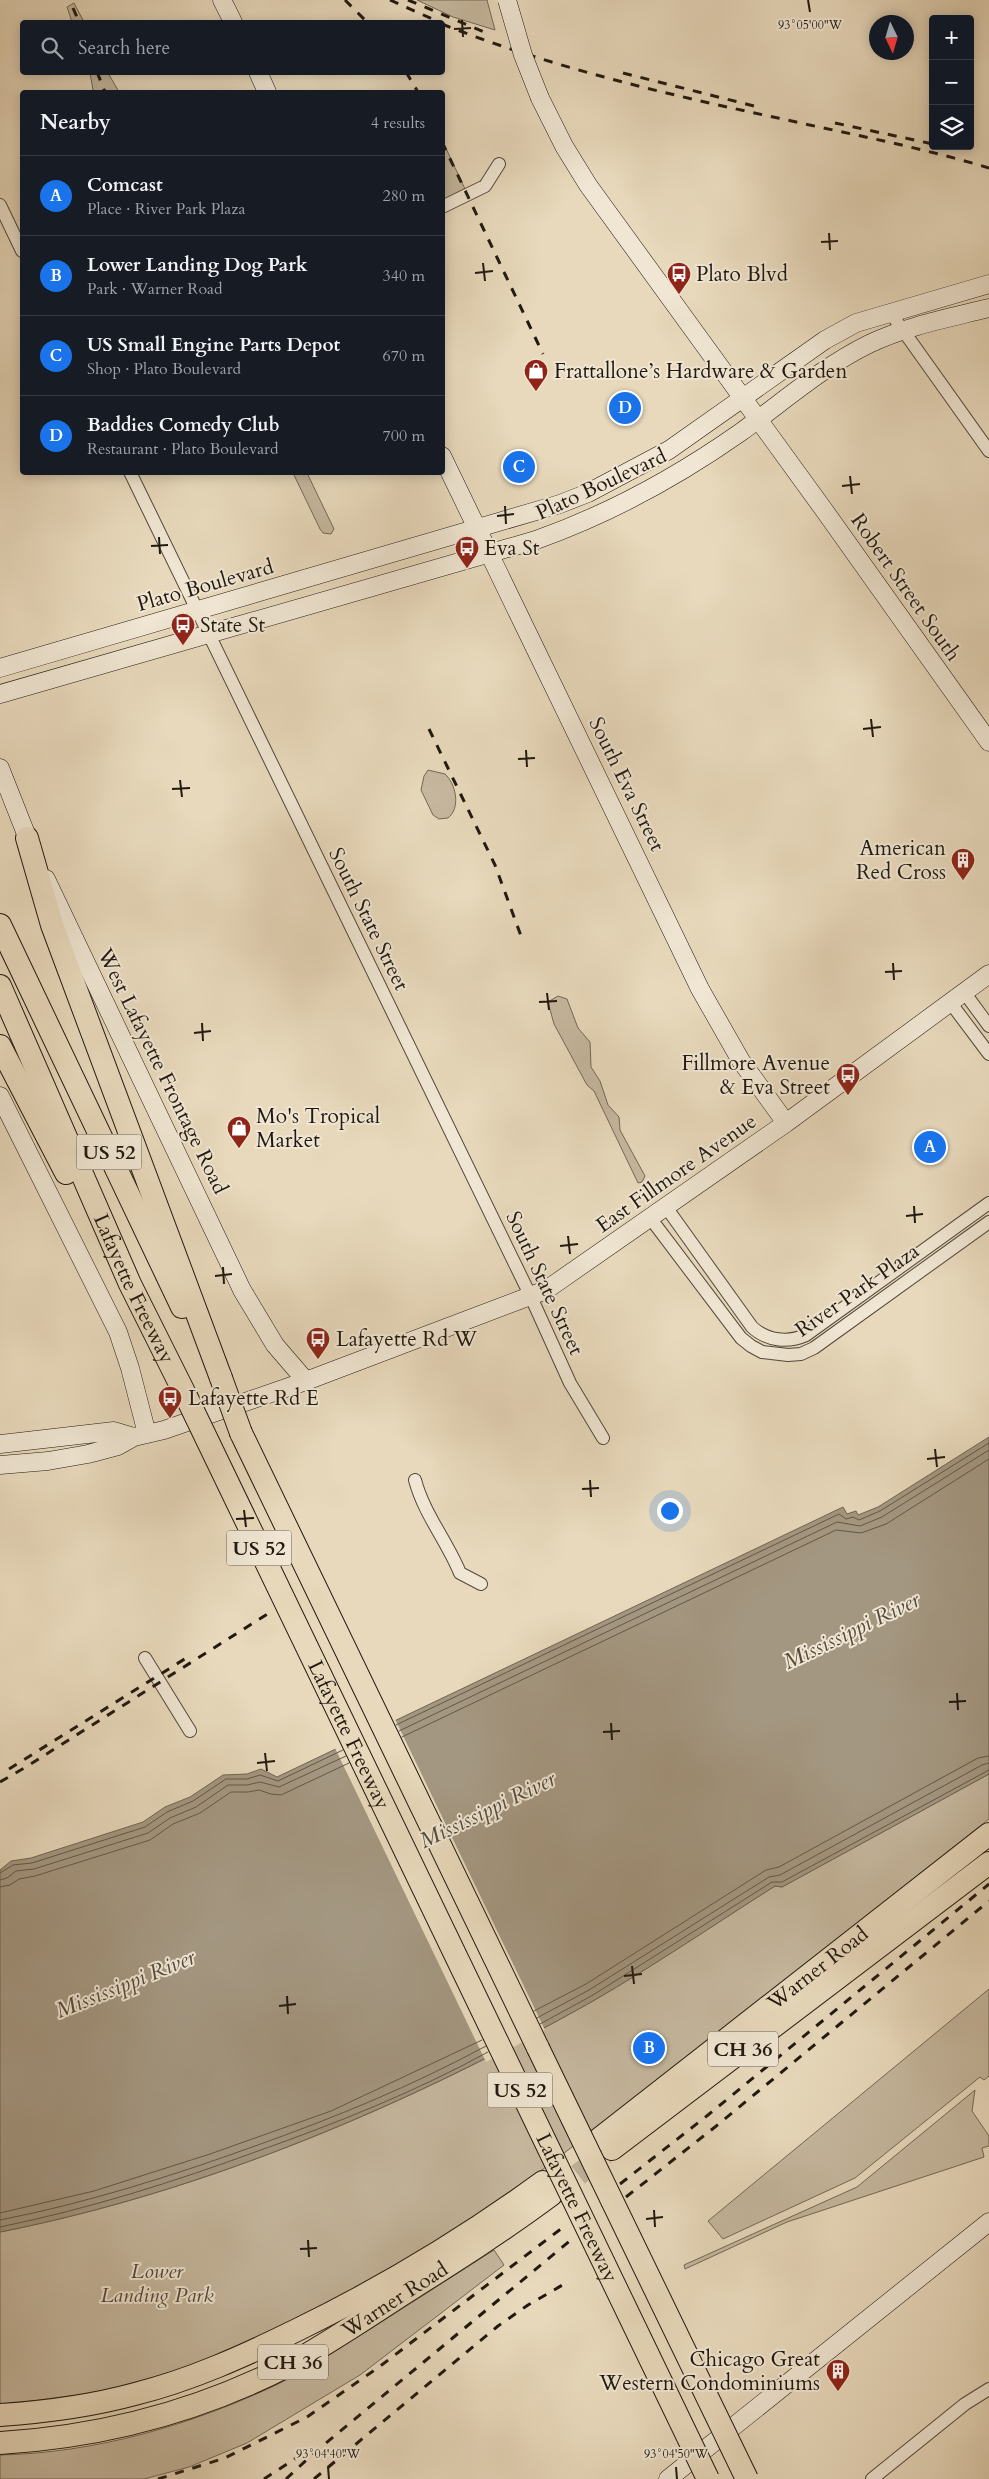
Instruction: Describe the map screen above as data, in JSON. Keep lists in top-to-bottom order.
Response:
{
  "streets": {
    "highway": [
      "US 52",
      "Lafayette Freeway",
      "Warner Road",
      "CH 36"
    ],
    "main road": [
      "Plato Boulevard",
      "Robert Street South",
      "South Eva Street",
      "West Lafayette Frontage Road",
      "East Fillmore Avenue"
    ],
    "street": ["South State Street", "River Park Plaza"]
  },
  "crossings": [
    ["Plato Boulevard", "Robert Street South"],
    ["Plato Boulevard", "South Eva Street"],
    ["Plato Boulevard", "South State Street"],
    ["South Eva Street", "East Fillmore Avenue"],
    ["South State Street", "East Fillmore Avenue"],
    ["West Lafayette Frontage Road", "East Fillmore Avenue"],
    ["East Fillmore Avenue", "River Park Plaza"]
  ],
  "water": ["Mississippi River"],
  "parks": ["Lower Landing Park"],
  "places": {
    "bus stop": [
      "Plato Blvd",
      "Eva St",
      "State St",
      "Fillmore Avenue & Eva Street",
      "Lafayette Rd W",
      "Lafayette Rd E"
    ],
    "shop": ["Frattallone’s Hardware & Garden", "Mo's Tropical Market"],
    "building": ["American Red Cross", "Chicago Great Western Condominiums"]
  },
  "north": "bottom",
  "page": {
    "map_buttons": ["+", "−"],
    "search": "Search here",
    "heading": ["Nearby", "4 results"],
    "list": [
      {
        "mark": "A",
        "name": "Comcast",
        "note": "Place · River Park Plaza",
        "value": "280 m"
      },
      {
        "mark": "B",
        "name": "Lower Landing Dog Park",
        "note": "Park · Warner Road",
        "value": "340 m"
      },
      {
        "mark": "C",
        "name": "US Small Engine Parts Depot",
        "note": "Shop · Plato Boulevard",
        "value": "670 m"
      },
      {
        "mark": "D",
        "name": "Baddies Comedy Club",
        "note": "Restaurant · Plato Boulevard",
        "value": "700 m"
      }
    ],
    "pins": [
      "D",
      "C",
      "A",
      "B"
    ]
  },
  "coordinates": ["93°05'00\"W", "93°04'40\"W", "93°04'50\"W"]
}
